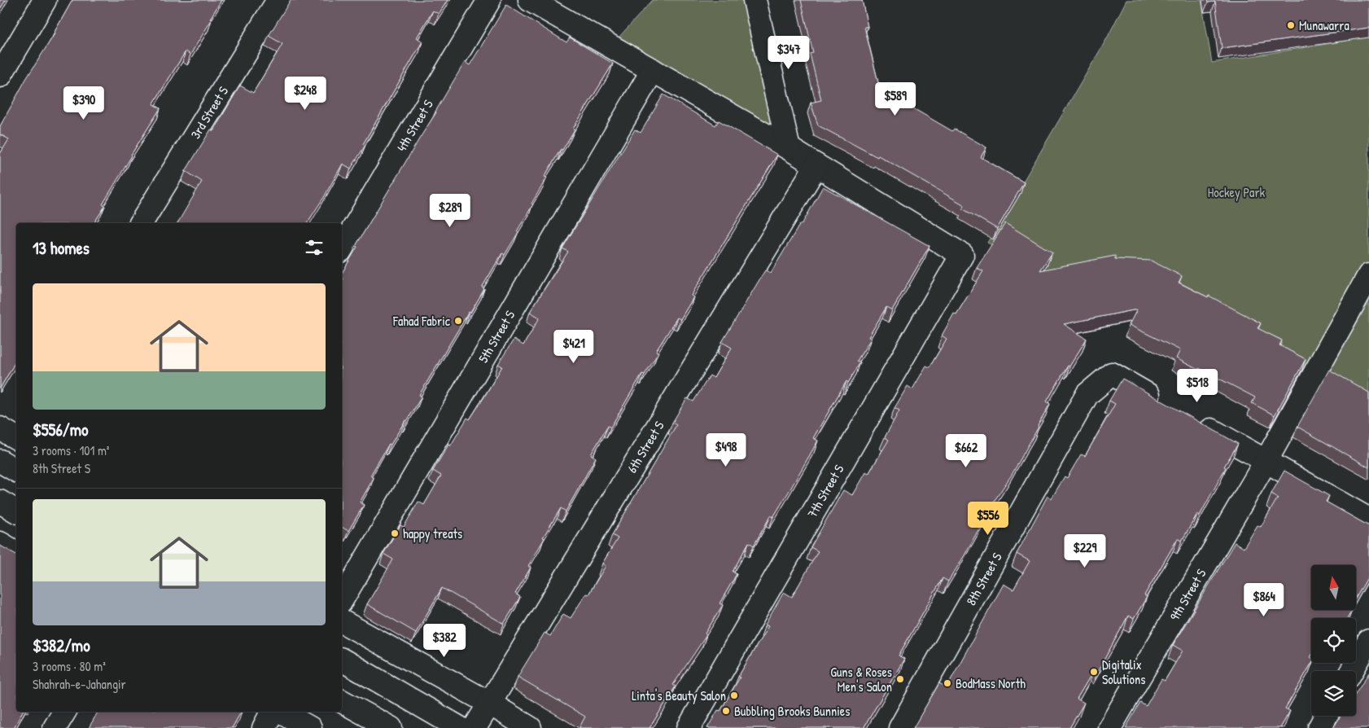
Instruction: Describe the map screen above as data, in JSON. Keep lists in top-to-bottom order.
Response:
{
  "streets": {
    "street": [
      "3rd Street S",
      "4th Street S",
      "5th Street S",
      "6th Street S",
      "7th Street S",
      "8th Street S",
      "9th Street S"
    ]
  },
  "crossings": [
    ["6th Street S", "7th Street S"]
  ],
  "parks": ["Hockey Park"],
  "places": [
    "Munawarra",
    "Fahad Fabric",
    "happy treats",
    "Digitalix Solutions",
    "Guns & Roses Men's Salon",
    "BodMass North",
    "Linta's Beauty Salon",
    "Bubbling Brooks Bunnies"
  ],
  "north": "top",
  "page": {
    "price": [
      "$347",
      "$248",
      "$589",
      "$390",
      "$289",
      "$421",
      "$518",
      "$498",
      "$662",
      "$556",
      "$229",
      "$864",
      "$382"
    ],
    "heading": "13 homes",
    "list": [
      {
        "name": "$556/mo",
        "note": "3 rooms · 101 m² · 8th Street S"
      },
      {
        "name": "$382/mo",
        "note": "3 rooms · 80 m² · Shahrah-e-Jahangir"
      }
    ]
  }
}
